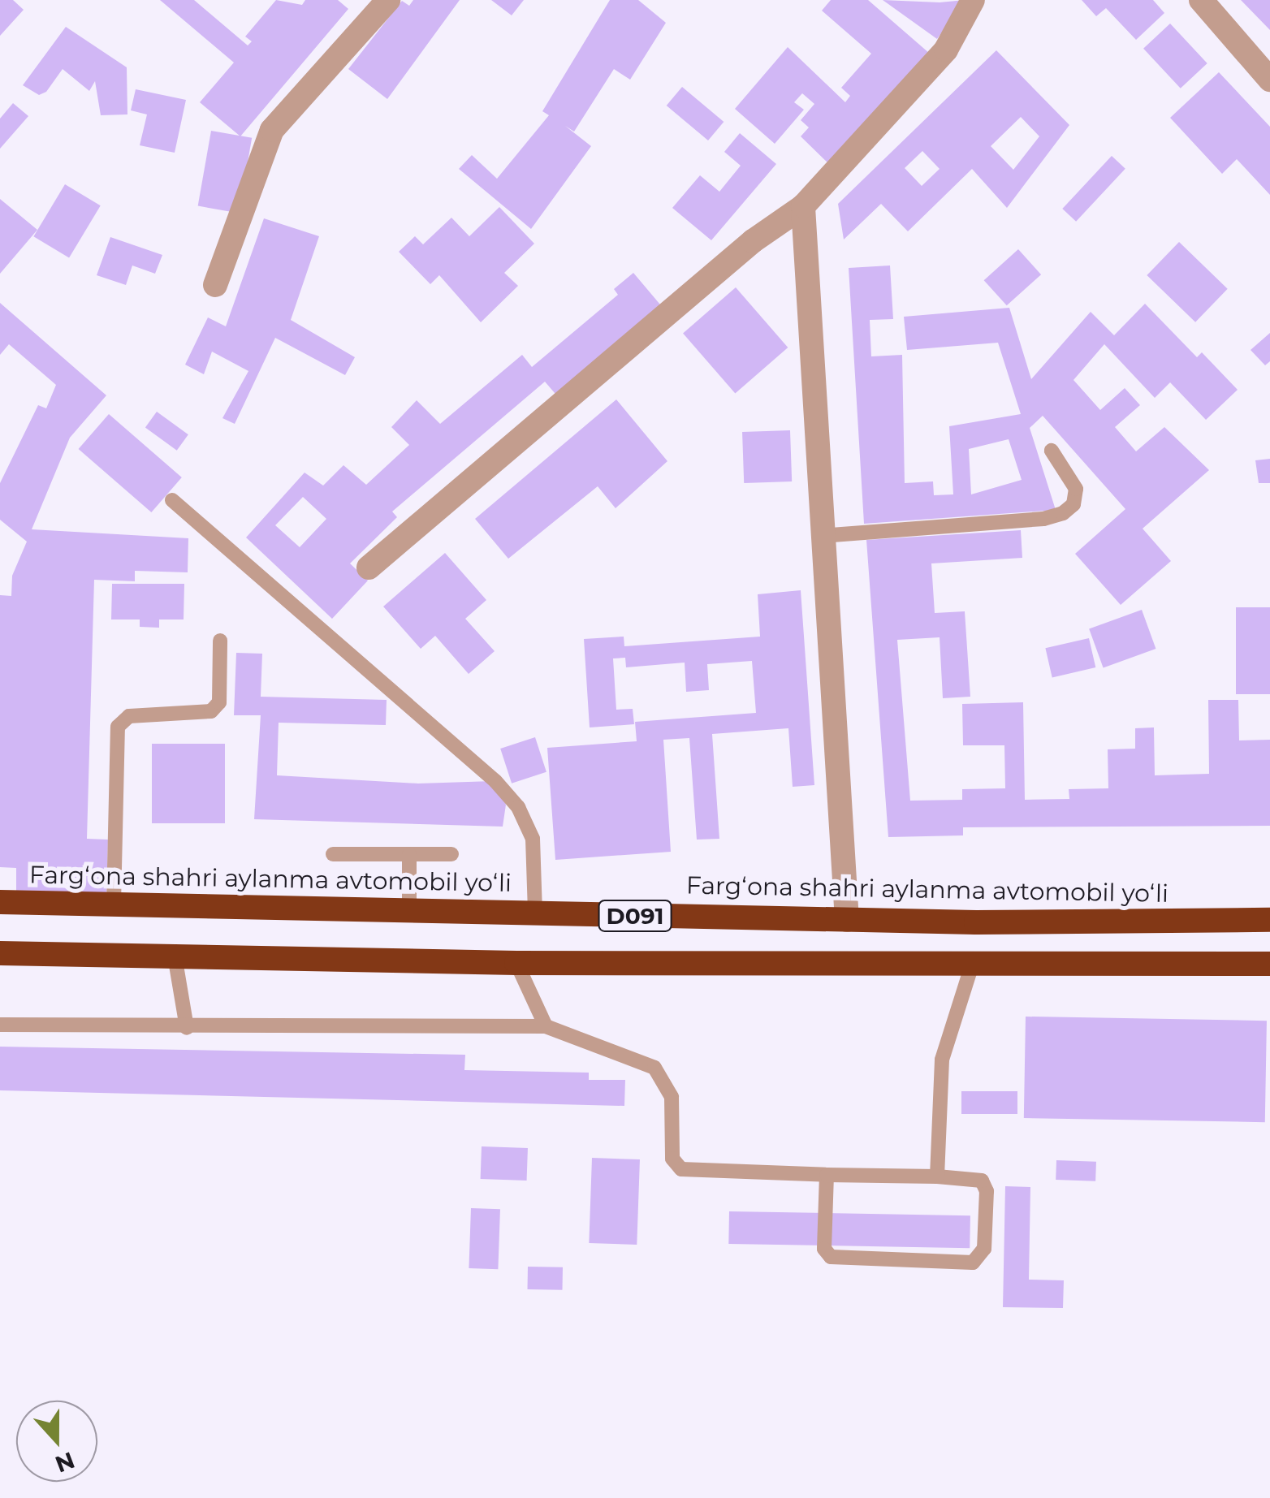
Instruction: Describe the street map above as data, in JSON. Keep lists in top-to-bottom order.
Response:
{
  "streets": {
    "highway": ["Fargʻona shahri aylanma avtomobil yoʻli", "D091"]
  },
  "north": "bottom"
}
